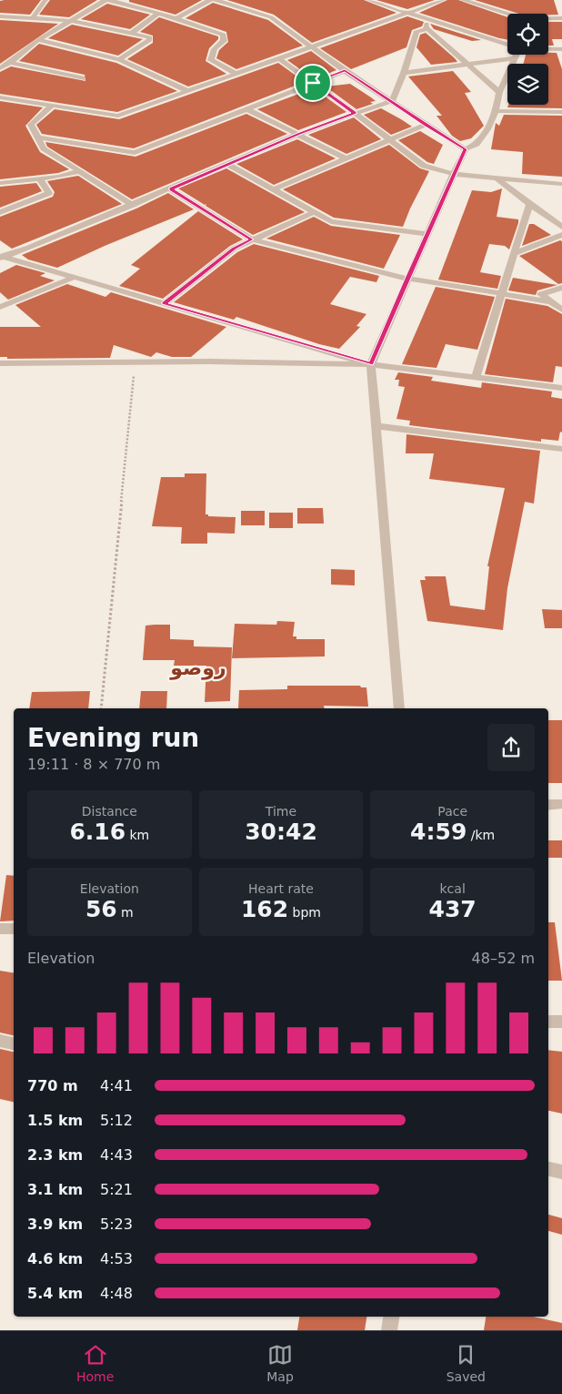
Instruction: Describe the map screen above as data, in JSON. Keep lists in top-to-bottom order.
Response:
{
  "districts": ["روصو"],
  "page": {
    "heading": ["Evening run", "19:11 · 8 × 770 m"],
    "stats": [
      ["Distance", "6.16 km"],
      ["Time", "30:42"],
      ["Pace", "4:59 /km"],
      ["Elevation", "56 m"],
      ["Heart rate", "162 bpm"],
      ["kcal", "437"]
    ],
    "chart": ["Elevation", "48–52 m"],
    "list": [
      {
        "name": "770 m",
        "note": "4:41"
      },
      {
        "name": "1.5 km",
        "note": "5:12"
      },
      {
        "name": "2.3 km",
        "note": "4:43"
      },
      {
        "name": "3.1 km",
        "note": "5:21"
      },
      {
        "name": "3.9 km",
        "note": "5:23"
      },
      {
        "name": "4.6 km",
        "note": "4:53"
      },
      {
        "name": "5.4 km",
        "note": "4:48"
      }
    ],
    "tabs": ["Home", "Map", "Saved"]
  }
}
